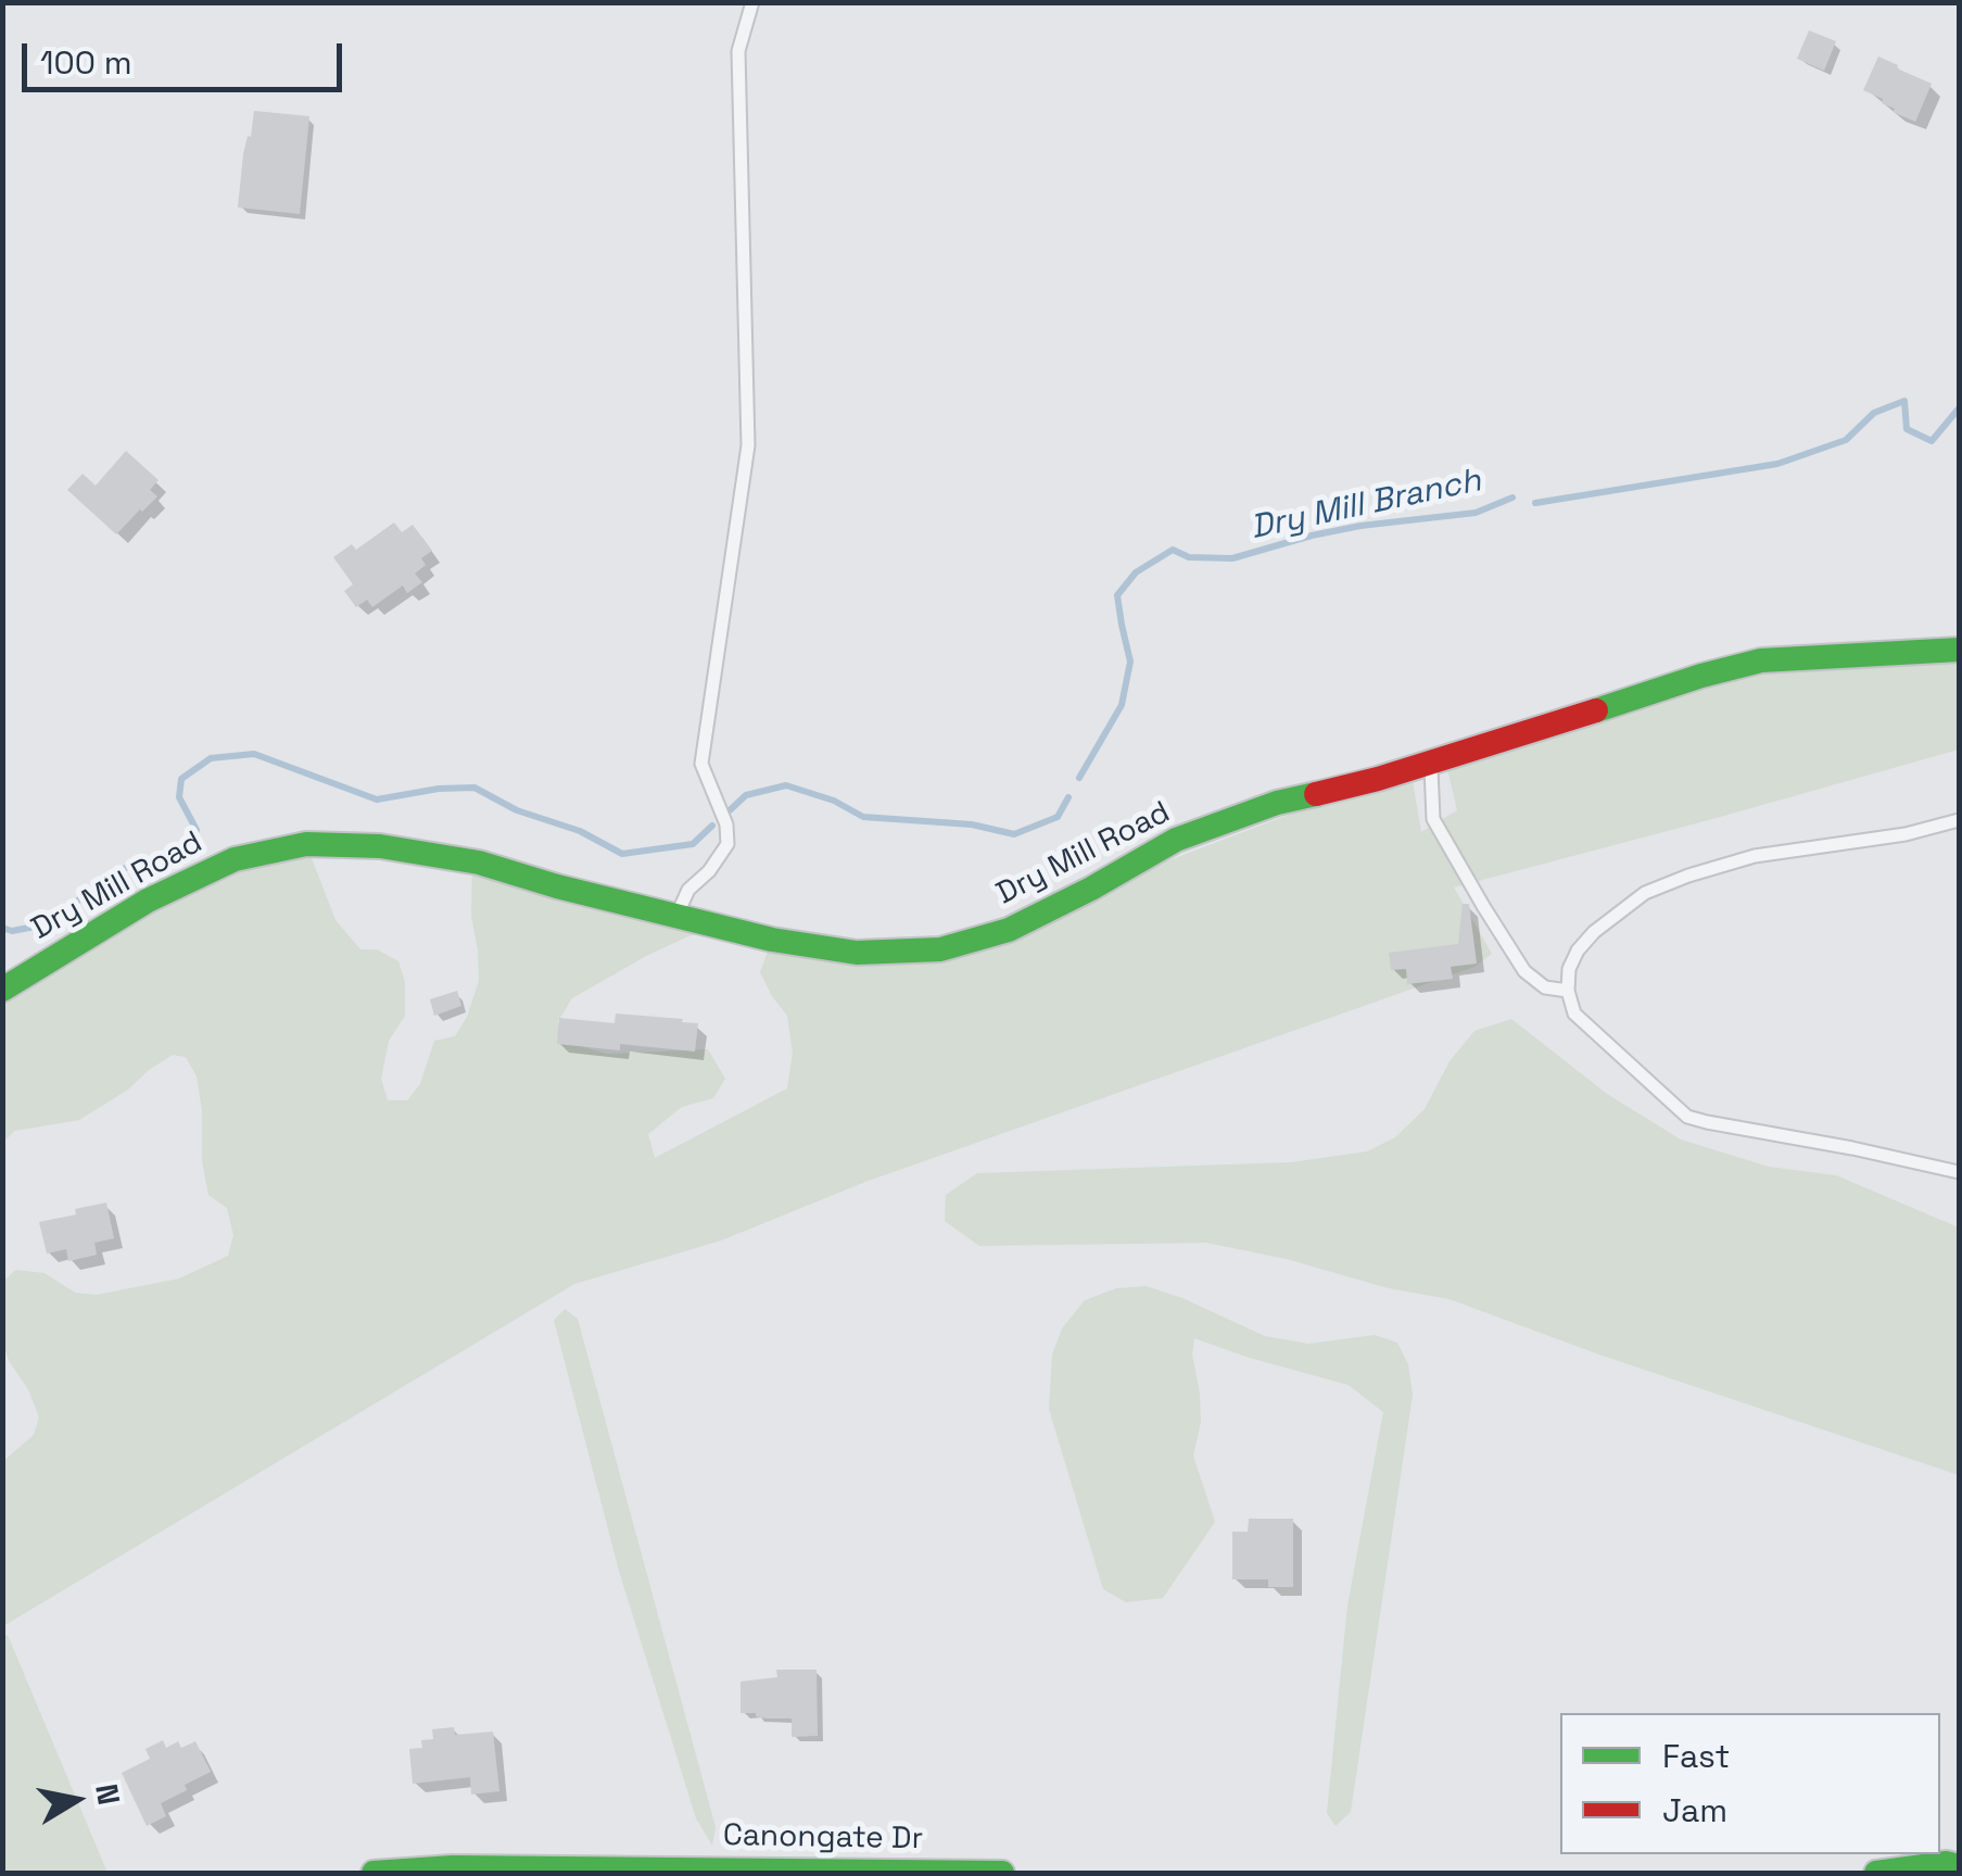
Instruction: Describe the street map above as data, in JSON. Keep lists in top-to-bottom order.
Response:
{
  "streets": {
    "street": ["Dry Mill Road", "Canongate Dr"]
  },
  "water": ["Dry Mill Branch"],
  "legend": ["Fast", "Jam"],
  "scale_bar": "100 m",
  "north": "right"
}
